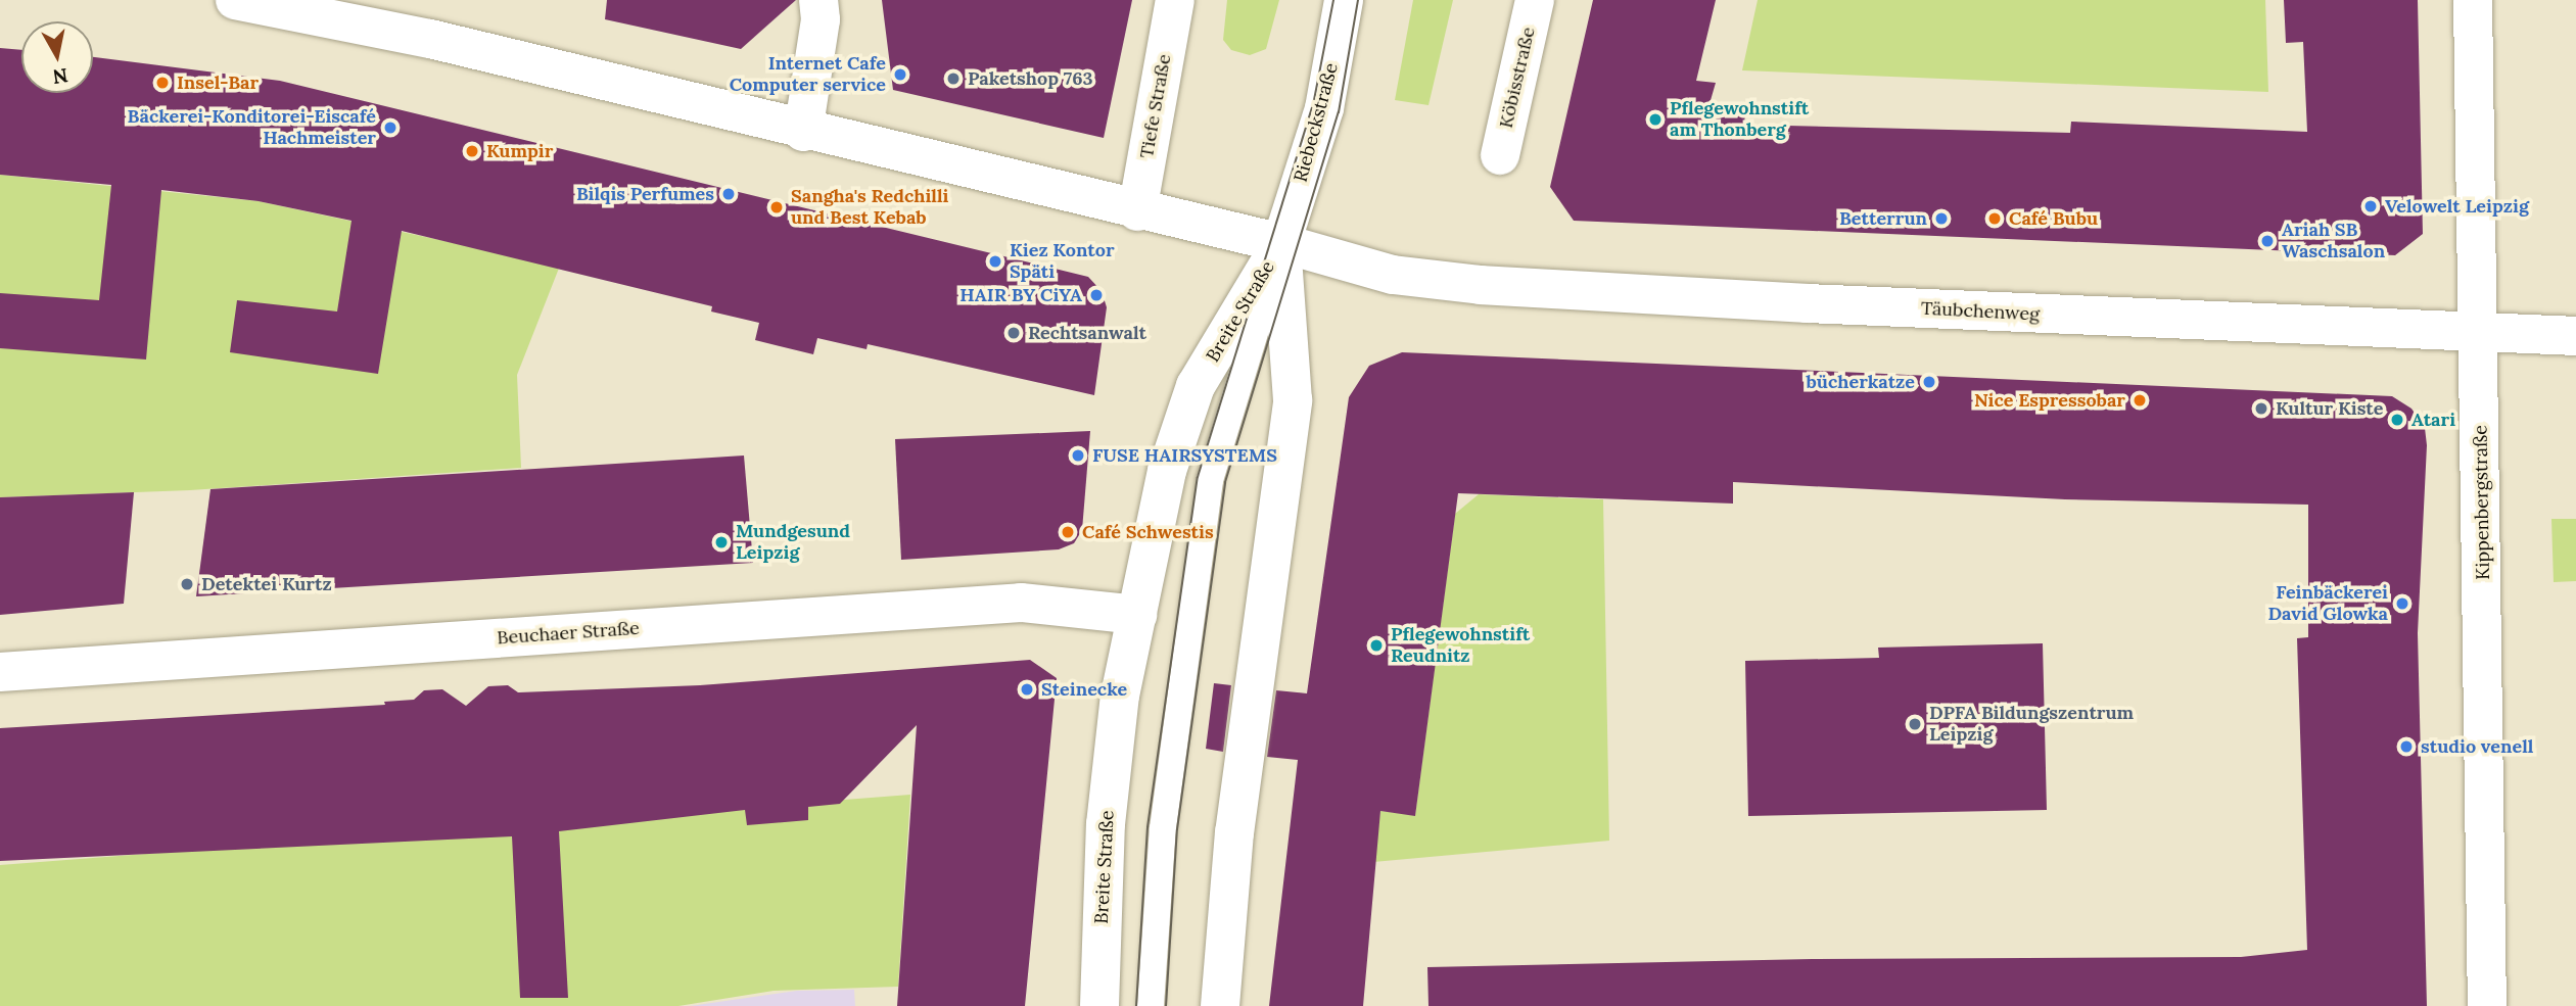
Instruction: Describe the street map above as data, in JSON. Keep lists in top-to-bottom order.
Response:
{
  "streets": {
    "street": [
      "Köbisstraße",
      "Tiefe Straße",
      "Riebeckstraße",
      "Breite Straße",
      "Täubchenweg",
      "Kippenbergstraße",
      "Beuchaer Straße"
    ]
  },
  "crossings": [
    ["Tiefe Straße", "Täubchenweg"],
    ["Riebeckstraße", "Breite Straße"],
    ["Riebeckstraße", "Täubchenweg"],
    ["Breite Straße", "Täubchenweg"],
    ["Breite Straße", "Beuchaer Straße"],
    ["Täubchenweg", "Kippenbergstraße"]
  ],
  "places": [
    "Internet Cafe Computer service",
    "Paketshop 763",
    "Insel-Bar",
    "Pflegewohnstift am Thonberg",
    "Bäckerei-Konditorei-Eiscafé Hachmeister",
    "Kumpir",
    "Bilqis Perfumes",
    "Velowelt Leipzig",
    "Sangha's Redchilli und Best Kebab",
    "Betterrun",
    "Café Bubu",
    "Ariah SB Waschsalon",
    "Kiez Kontor Späti",
    "HAIR BY CiYA",
    "Rechtsanwalt",
    "bücherkatze",
    "Nice Espressobar",
    "Kultur Kiste",
    "Atari",
    "FUSE HAIRSYSTEMS",
    "Café Schwestis",
    "Mundgesund Leipzig",
    "Detektei Kurtz",
    "Feinbäckerei David Glowka",
    "Pflegewohnstift Reudnitz",
    "Steinecke",
    "DPFA Bildungszentrum Leipzig",
    "studio venell"
  ],
  "north": "bottom"
}
